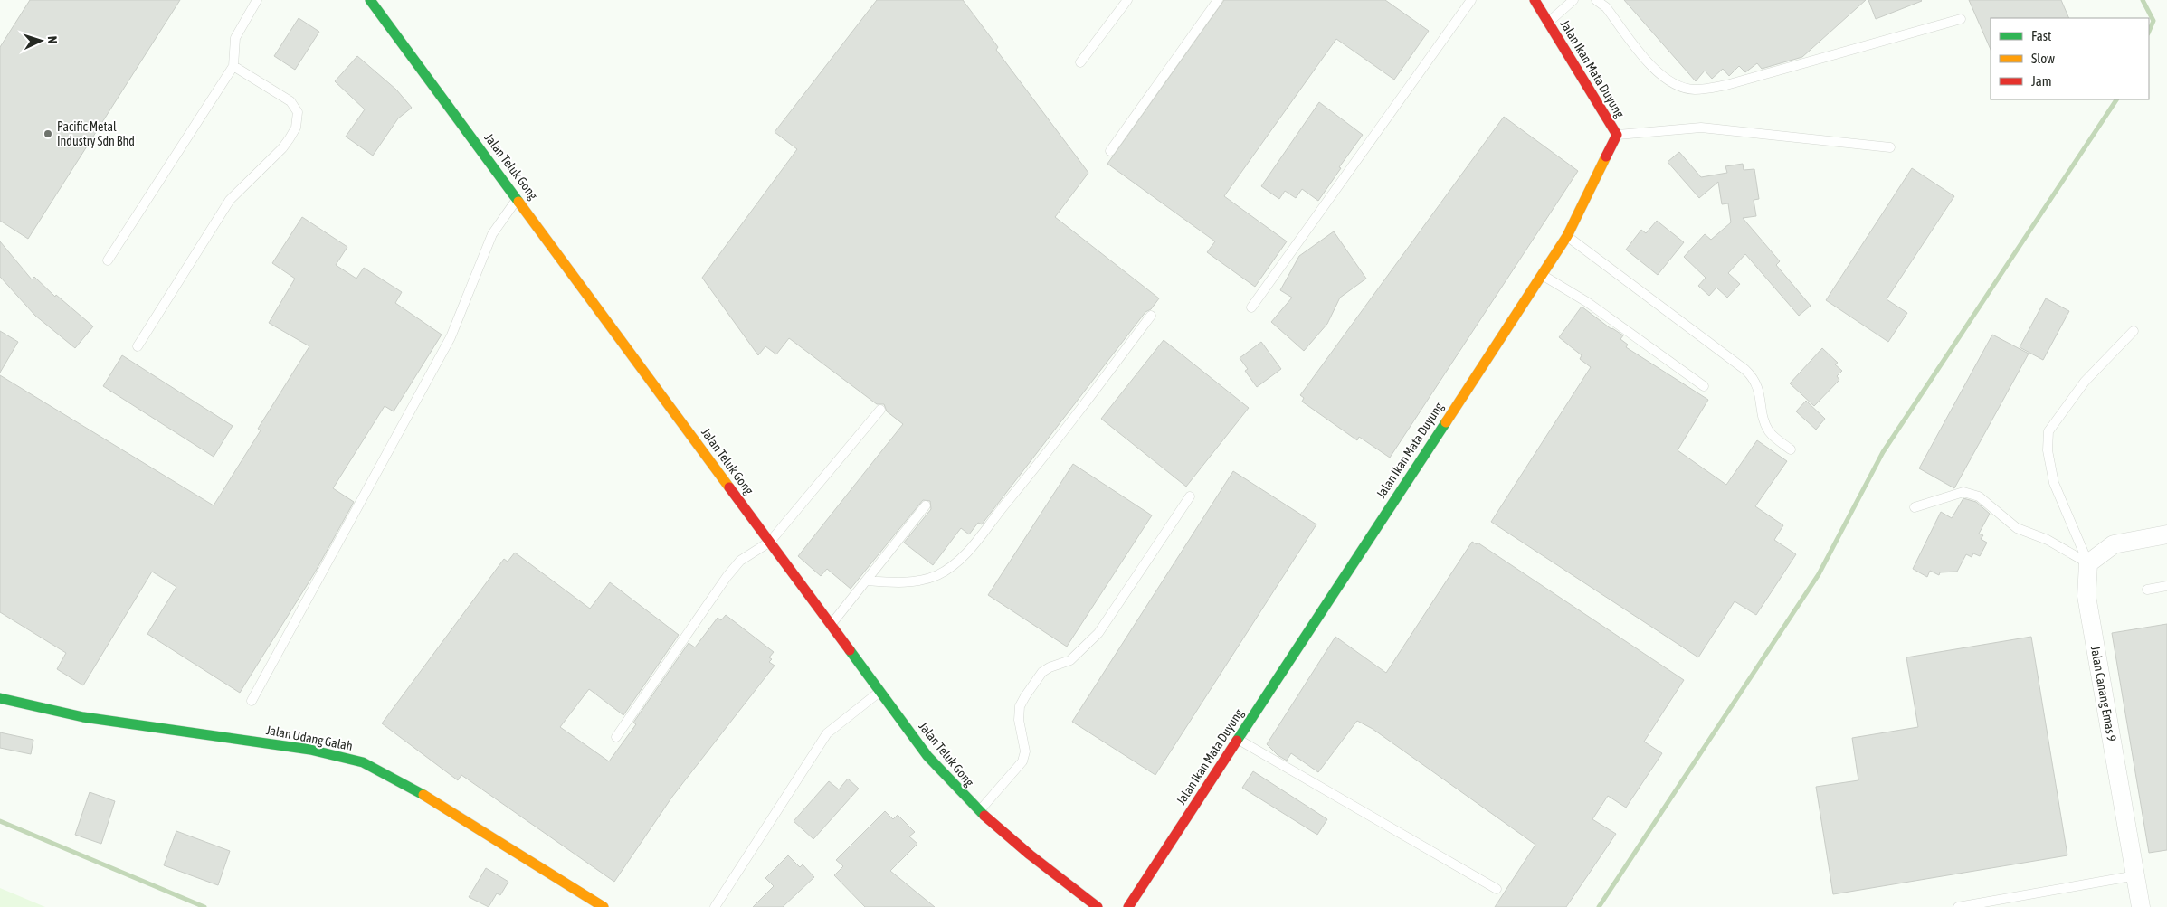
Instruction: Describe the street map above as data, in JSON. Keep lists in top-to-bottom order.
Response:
{
  "streets": {
    "street": [
      "Jalan Ikan Mata Duyung",
      "Jalan Teluk Gong",
      "Jalan Canang Emas 9",
      "Jalan Udang Galah"
    ]
  },
  "places": ["Pacific Metal Industry Sdn Bhd"],
  "legend": ["Fast", "Slow", "Jam"],
  "north": "right"
}
